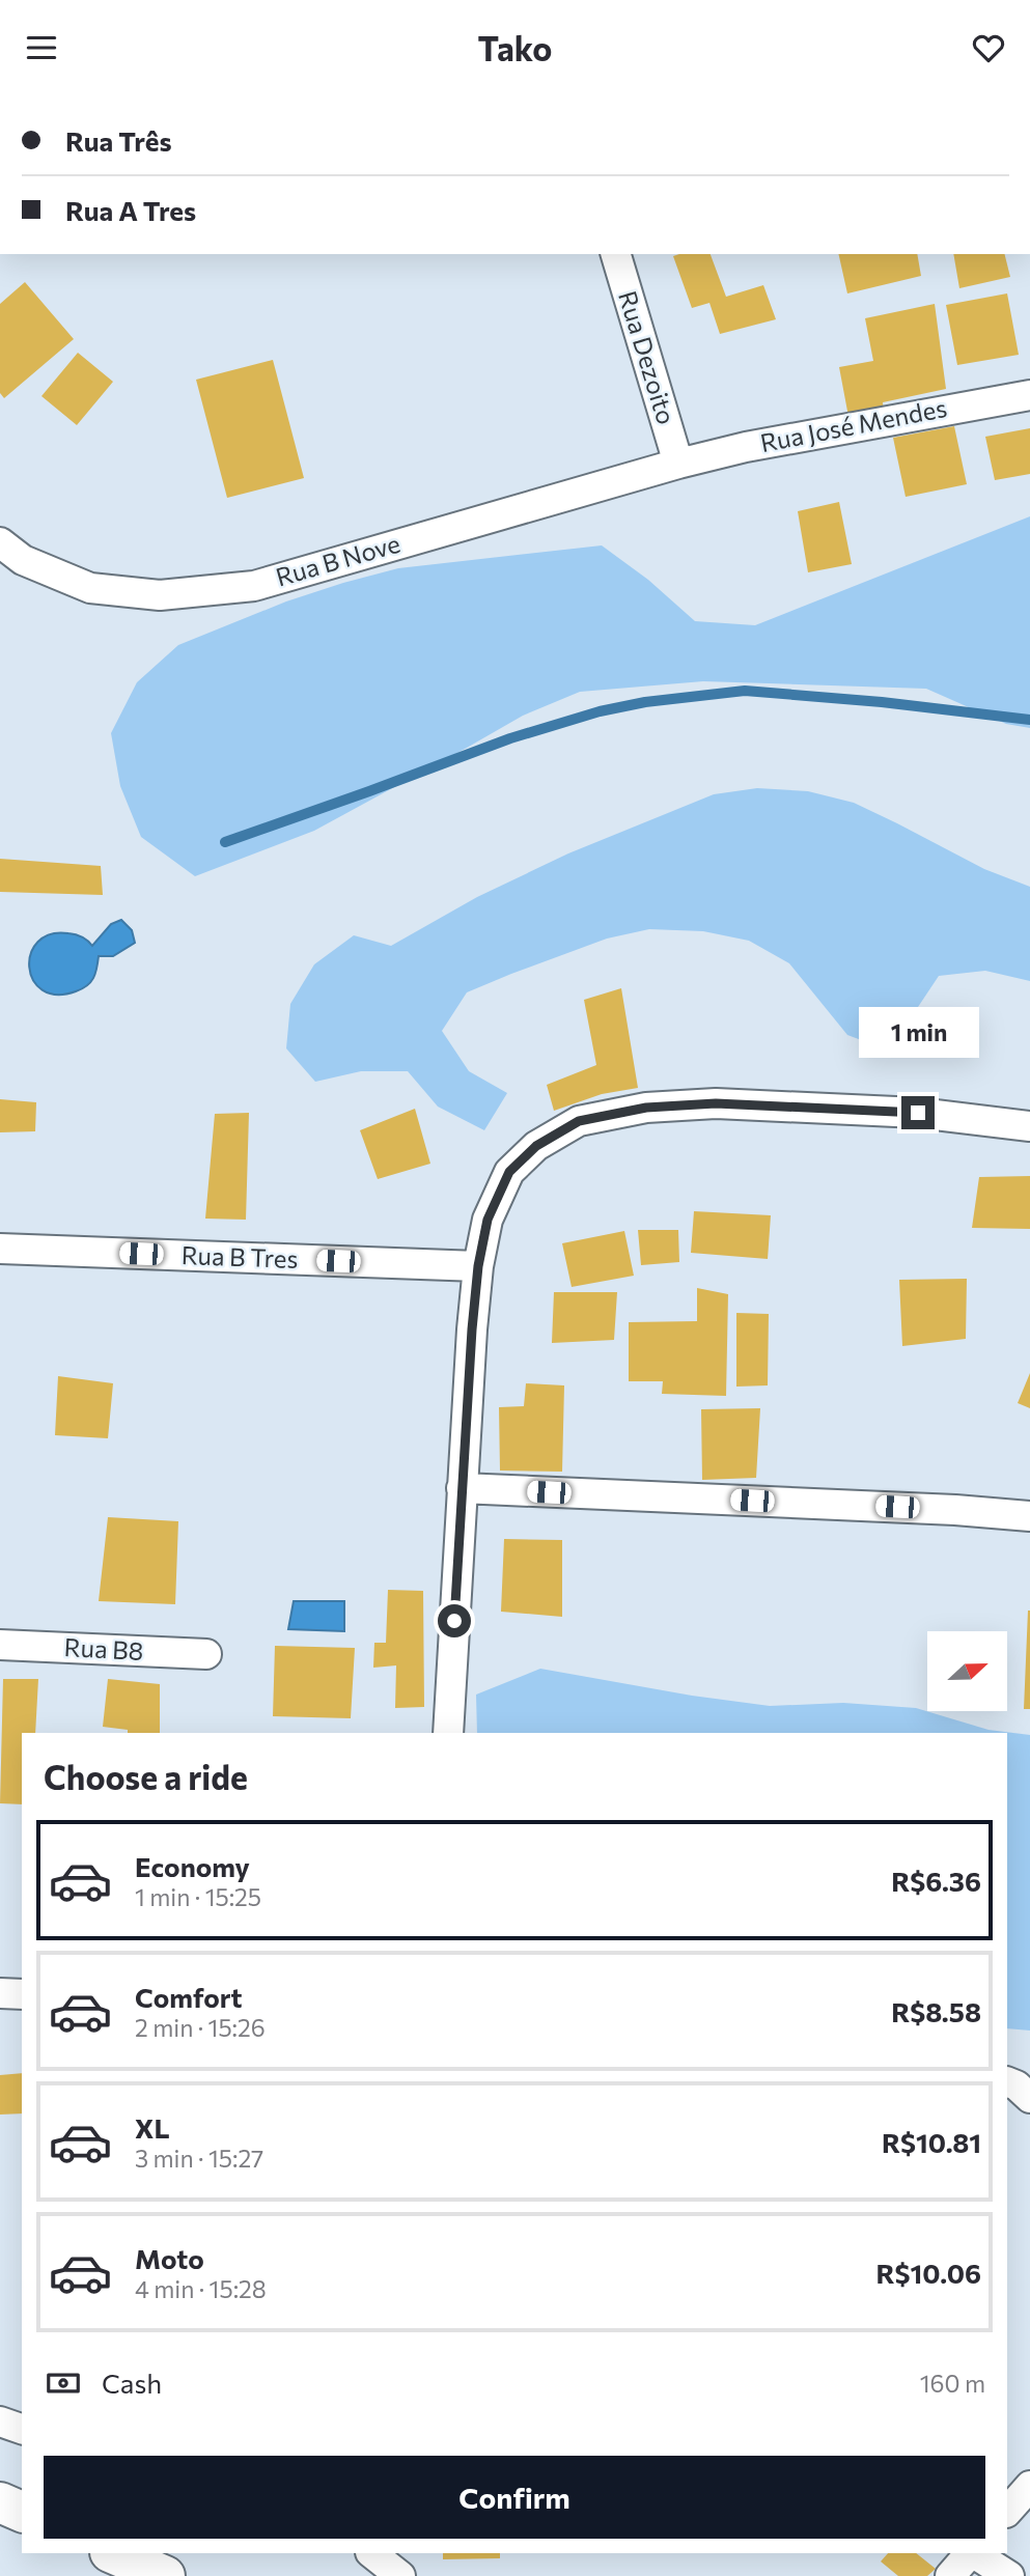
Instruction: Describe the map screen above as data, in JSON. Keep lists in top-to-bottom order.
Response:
{
  "streets": {
    "street": [
      "Rua Dezoito",
      "Rua José Mendes",
      "Rua B Nove",
      "Rua B Tres",
      "Rua B8"
    ]
  },
  "crossings": [
    ["Rua Dezoito", "Rua José Mendes"],
    ["Rua Dezoito", "Rua B Nove"],
    ["Rua José Mendes", "Rua B Nove"]
  ],
  "north": "right",
  "page": {
    "header": "Tako",
    "banner": ["Rua Três", "Rua A Tres"],
    "bubble": "1 min",
    "heading": "Choose a ride",
    "list": [
      {
        "name": "Economy",
        "note": "1 min · 15:25",
        "value": "R$6.36"
      },
      {
        "name": "Comfort",
        "note": "2 min · 15:26",
        "value": "R$8.58"
      },
      {
        "name": "XL",
        "note": "3 min · 15:27",
        "value": "R$10.81"
      },
      {
        "name": "Moto",
        "note": "4 min · 15:28",
        "value": "R$10.06"
      }
    ],
    "pay": ["Cash", "160 m"],
    "buttons": "Confirm"
  }
}
